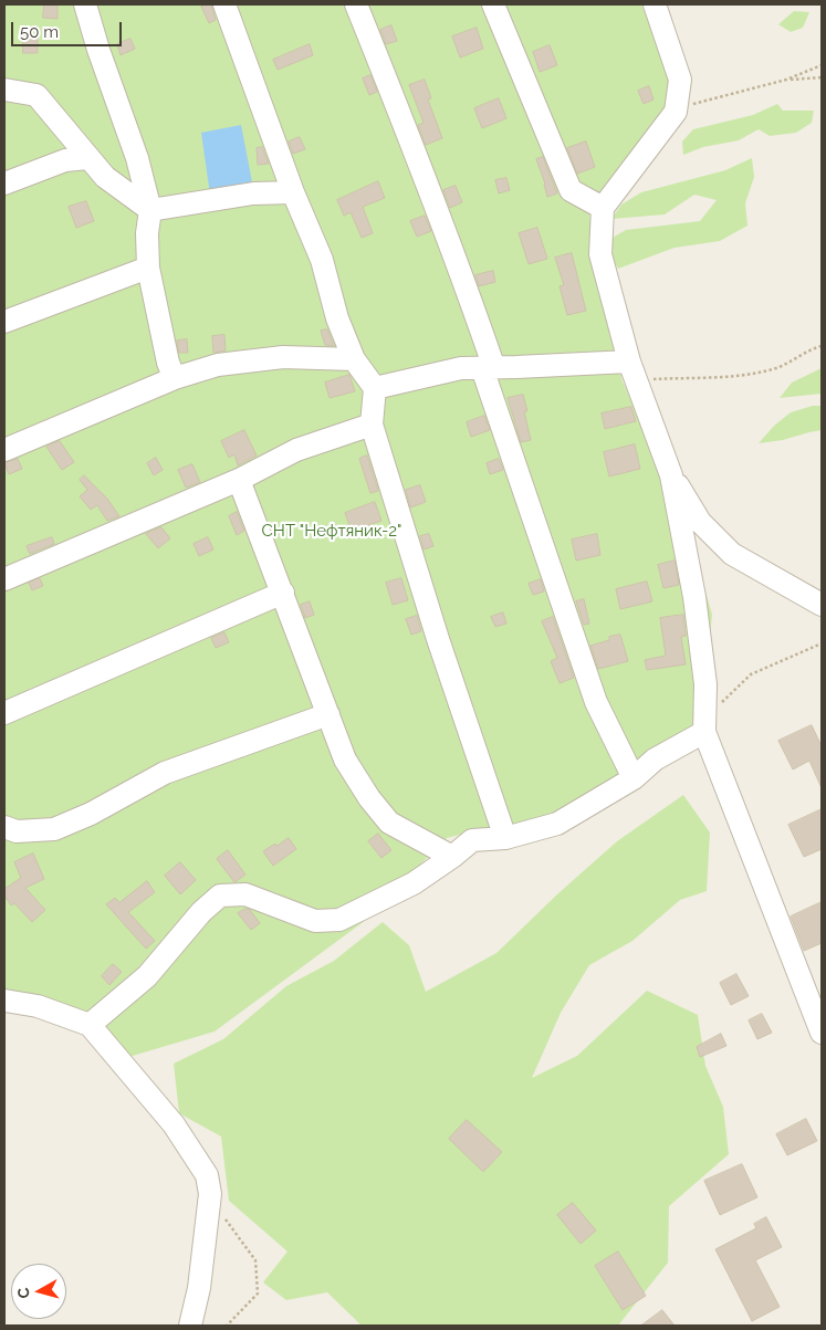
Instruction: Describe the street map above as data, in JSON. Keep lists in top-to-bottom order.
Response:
{
  "parks": ["СНТ \"Нефтяник-2\""],
  "scale_bar": "50 m",
  "north": "left"
}
